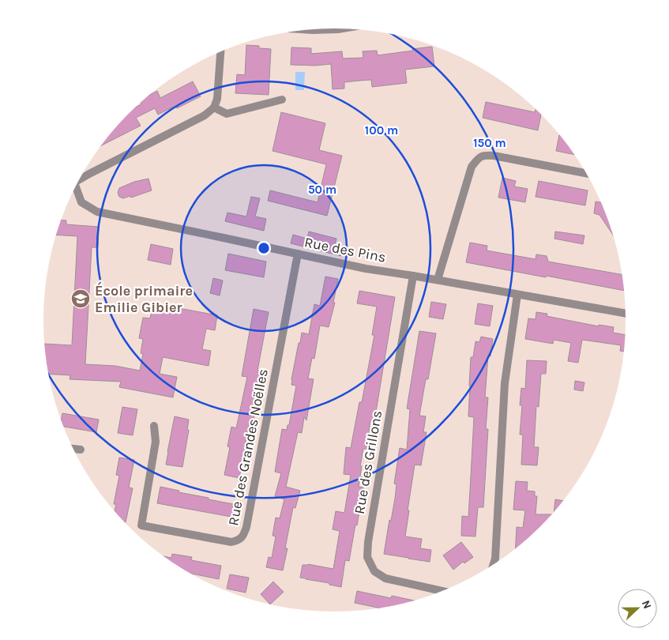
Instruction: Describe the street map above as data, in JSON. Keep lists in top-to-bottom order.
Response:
{
  "streets": {
    "street": ["Rue des Pins", "Rue des Grandes Noëlles", "Rue des Grillons"]
  },
  "crossings": [
    ["Rue des Pins", "Rue des Grandes Noëlles"],
    ["Rue des Pins", "Rue des Grillons"]
  ],
  "places": {
    "school or university": ["École primaire Emilie Gibier"]
  },
  "north": "right",
  "rings": ["100 m", "150 m", "50 m"]
}
